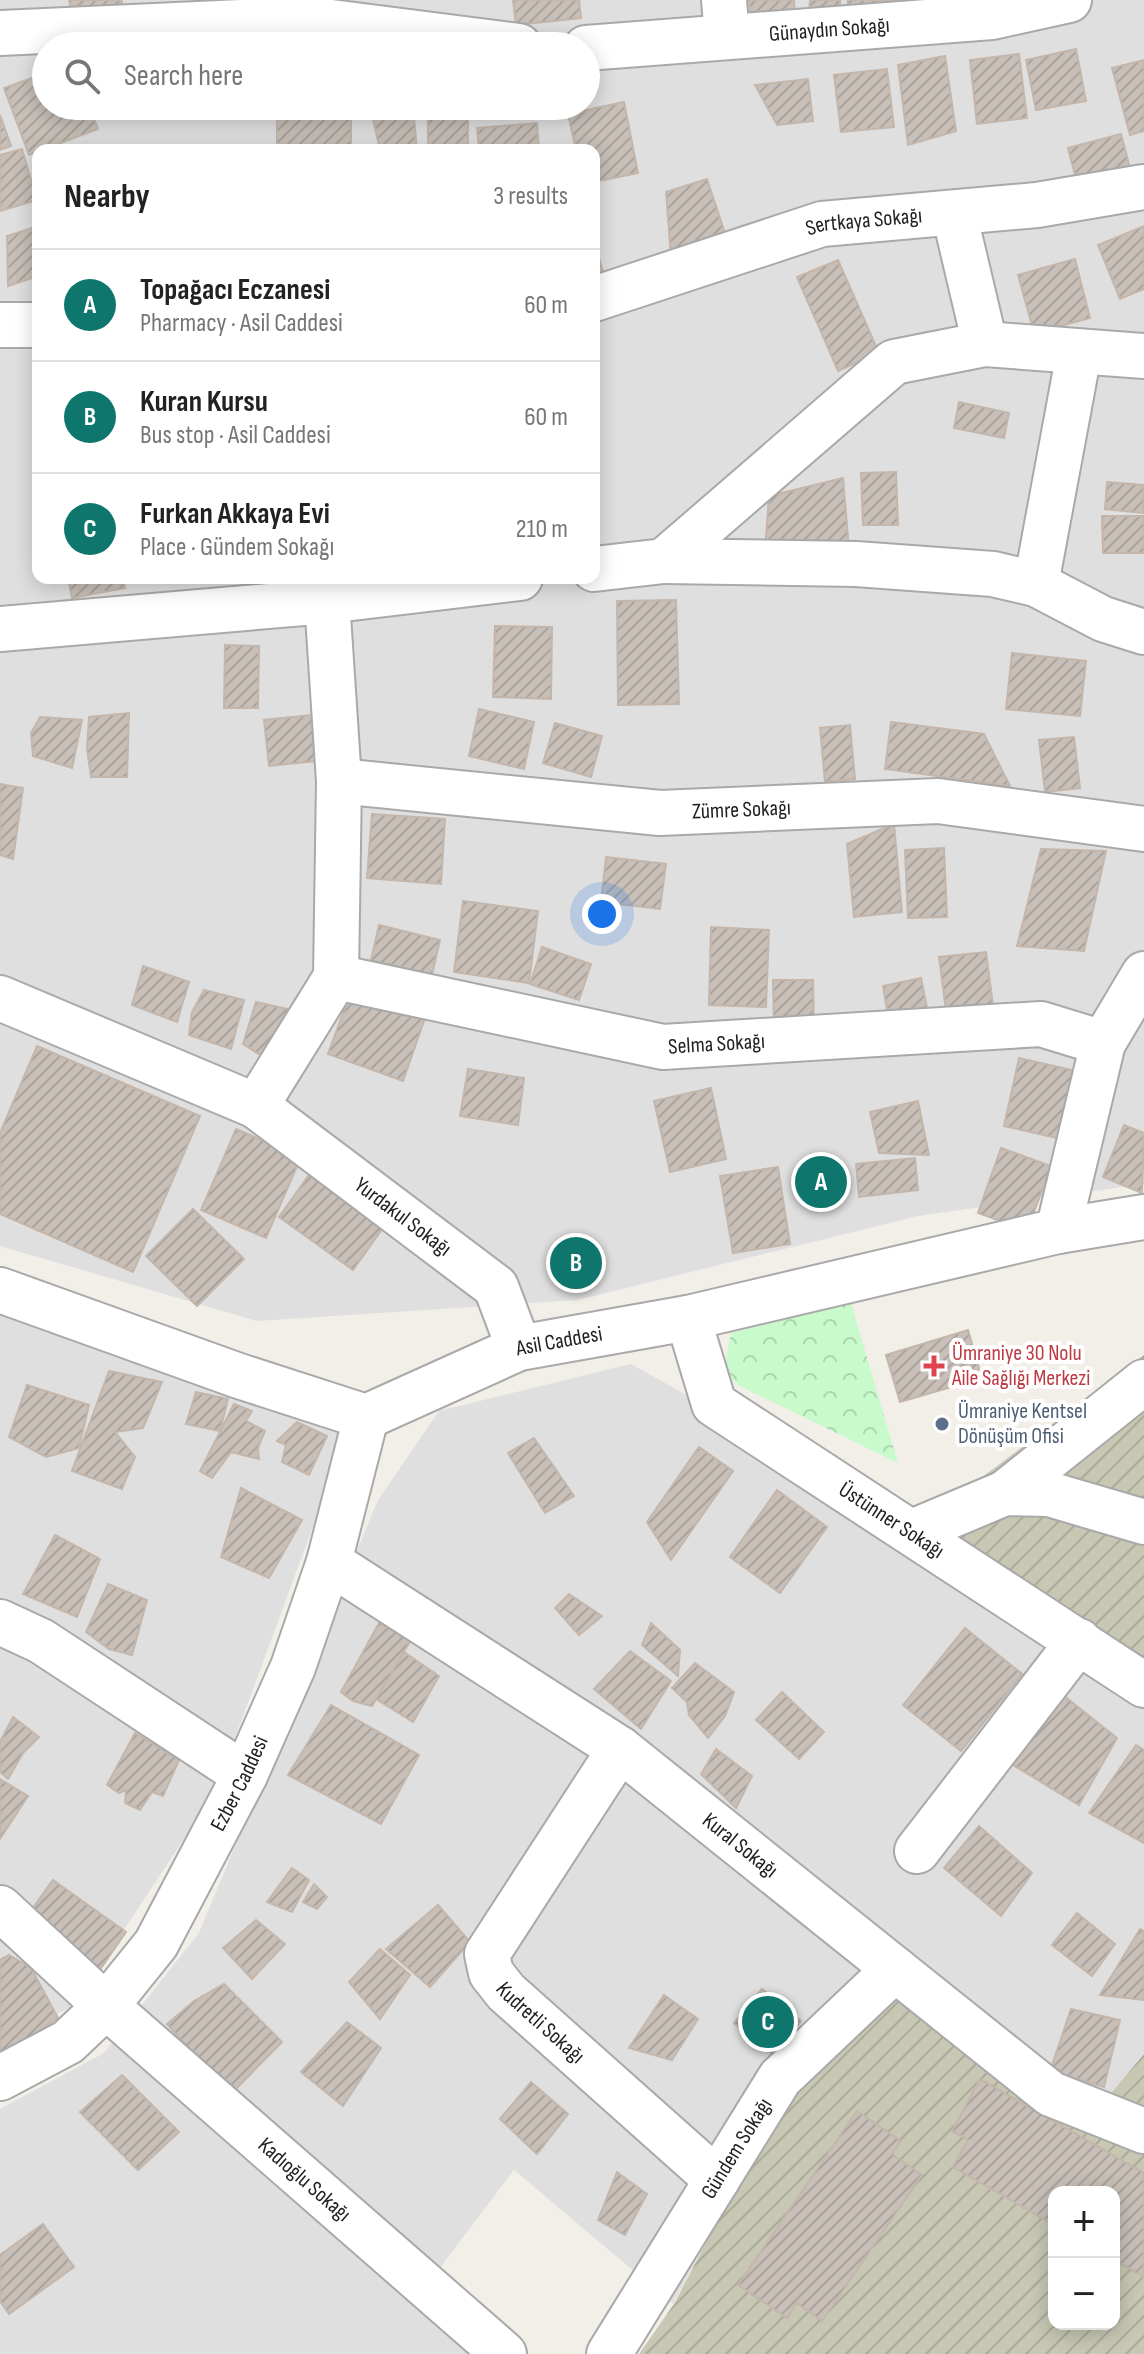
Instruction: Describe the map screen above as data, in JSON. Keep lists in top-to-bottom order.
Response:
{
  "streets": {
    "street": [
      "Günaydın Sokağı",
      "Sertkaya Sokağı",
      "Zümre Sokağı",
      "Selma Sokağı",
      "Yurdakul Sokağı",
      "Asil Caddesi",
      "Üstünner Sokağı",
      "Ezber Caddesi",
      "Kural Sokağı",
      "Kudretli Sokağı",
      "Gündem Sokağı",
      "Kadıoğlu Sokağı"
    ]
  },
  "crossings": [
    ["Yurdakul Sokağı", "Asil Caddesi"],
    ["Asil Caddesi", "Üstünner Sokağı"],
    ["Asil Caddesi", "Ezber Caddesi"],
    ["Ezber Caddesi", "Kural Sokağı"],
    ["Ezber Caddesi", "Kadıoğlu Sokağı"],
    ["Kural Sokağı", "Kudretli Sokağı"],
    ["Kural Sokağı", "Gündem Sokağı"],
    ["Kudretli Sokağı", "Gündem Sokağı"]
  ],
  "places": {
    "health": ["Ümraniye 30 Nolu Aile Sağlığı Merkezi"],
    "other": ["Ümraniye Kentsel Dönüşüm Ofisi"]
  },
  "page": {
    "search": "Search here",
    "heading": ["Nearby", "3 results"],
    "list": [
      {
        "mark": "A",
        "name": "Topağacı Eczanesi",
        "note": "Pharmacy · Asil Caddesi",
        "value": "60 m"
      },
      {
        "mark": "B",
        "name": "Kuran Kursu",
        "note": "Bus stop · Asil Caddesi",
        "value": "60 m"
      },
      {
        "mark": "C",
        "name": "Furkan Akkaya Evi",
        "note": "Place · Gündem Sokağı",
        "value": "210 m"
      }
    ],
    "pins": ["A", "B", "C"],
    "map_buttons": ["+", "−"]
  }
}
